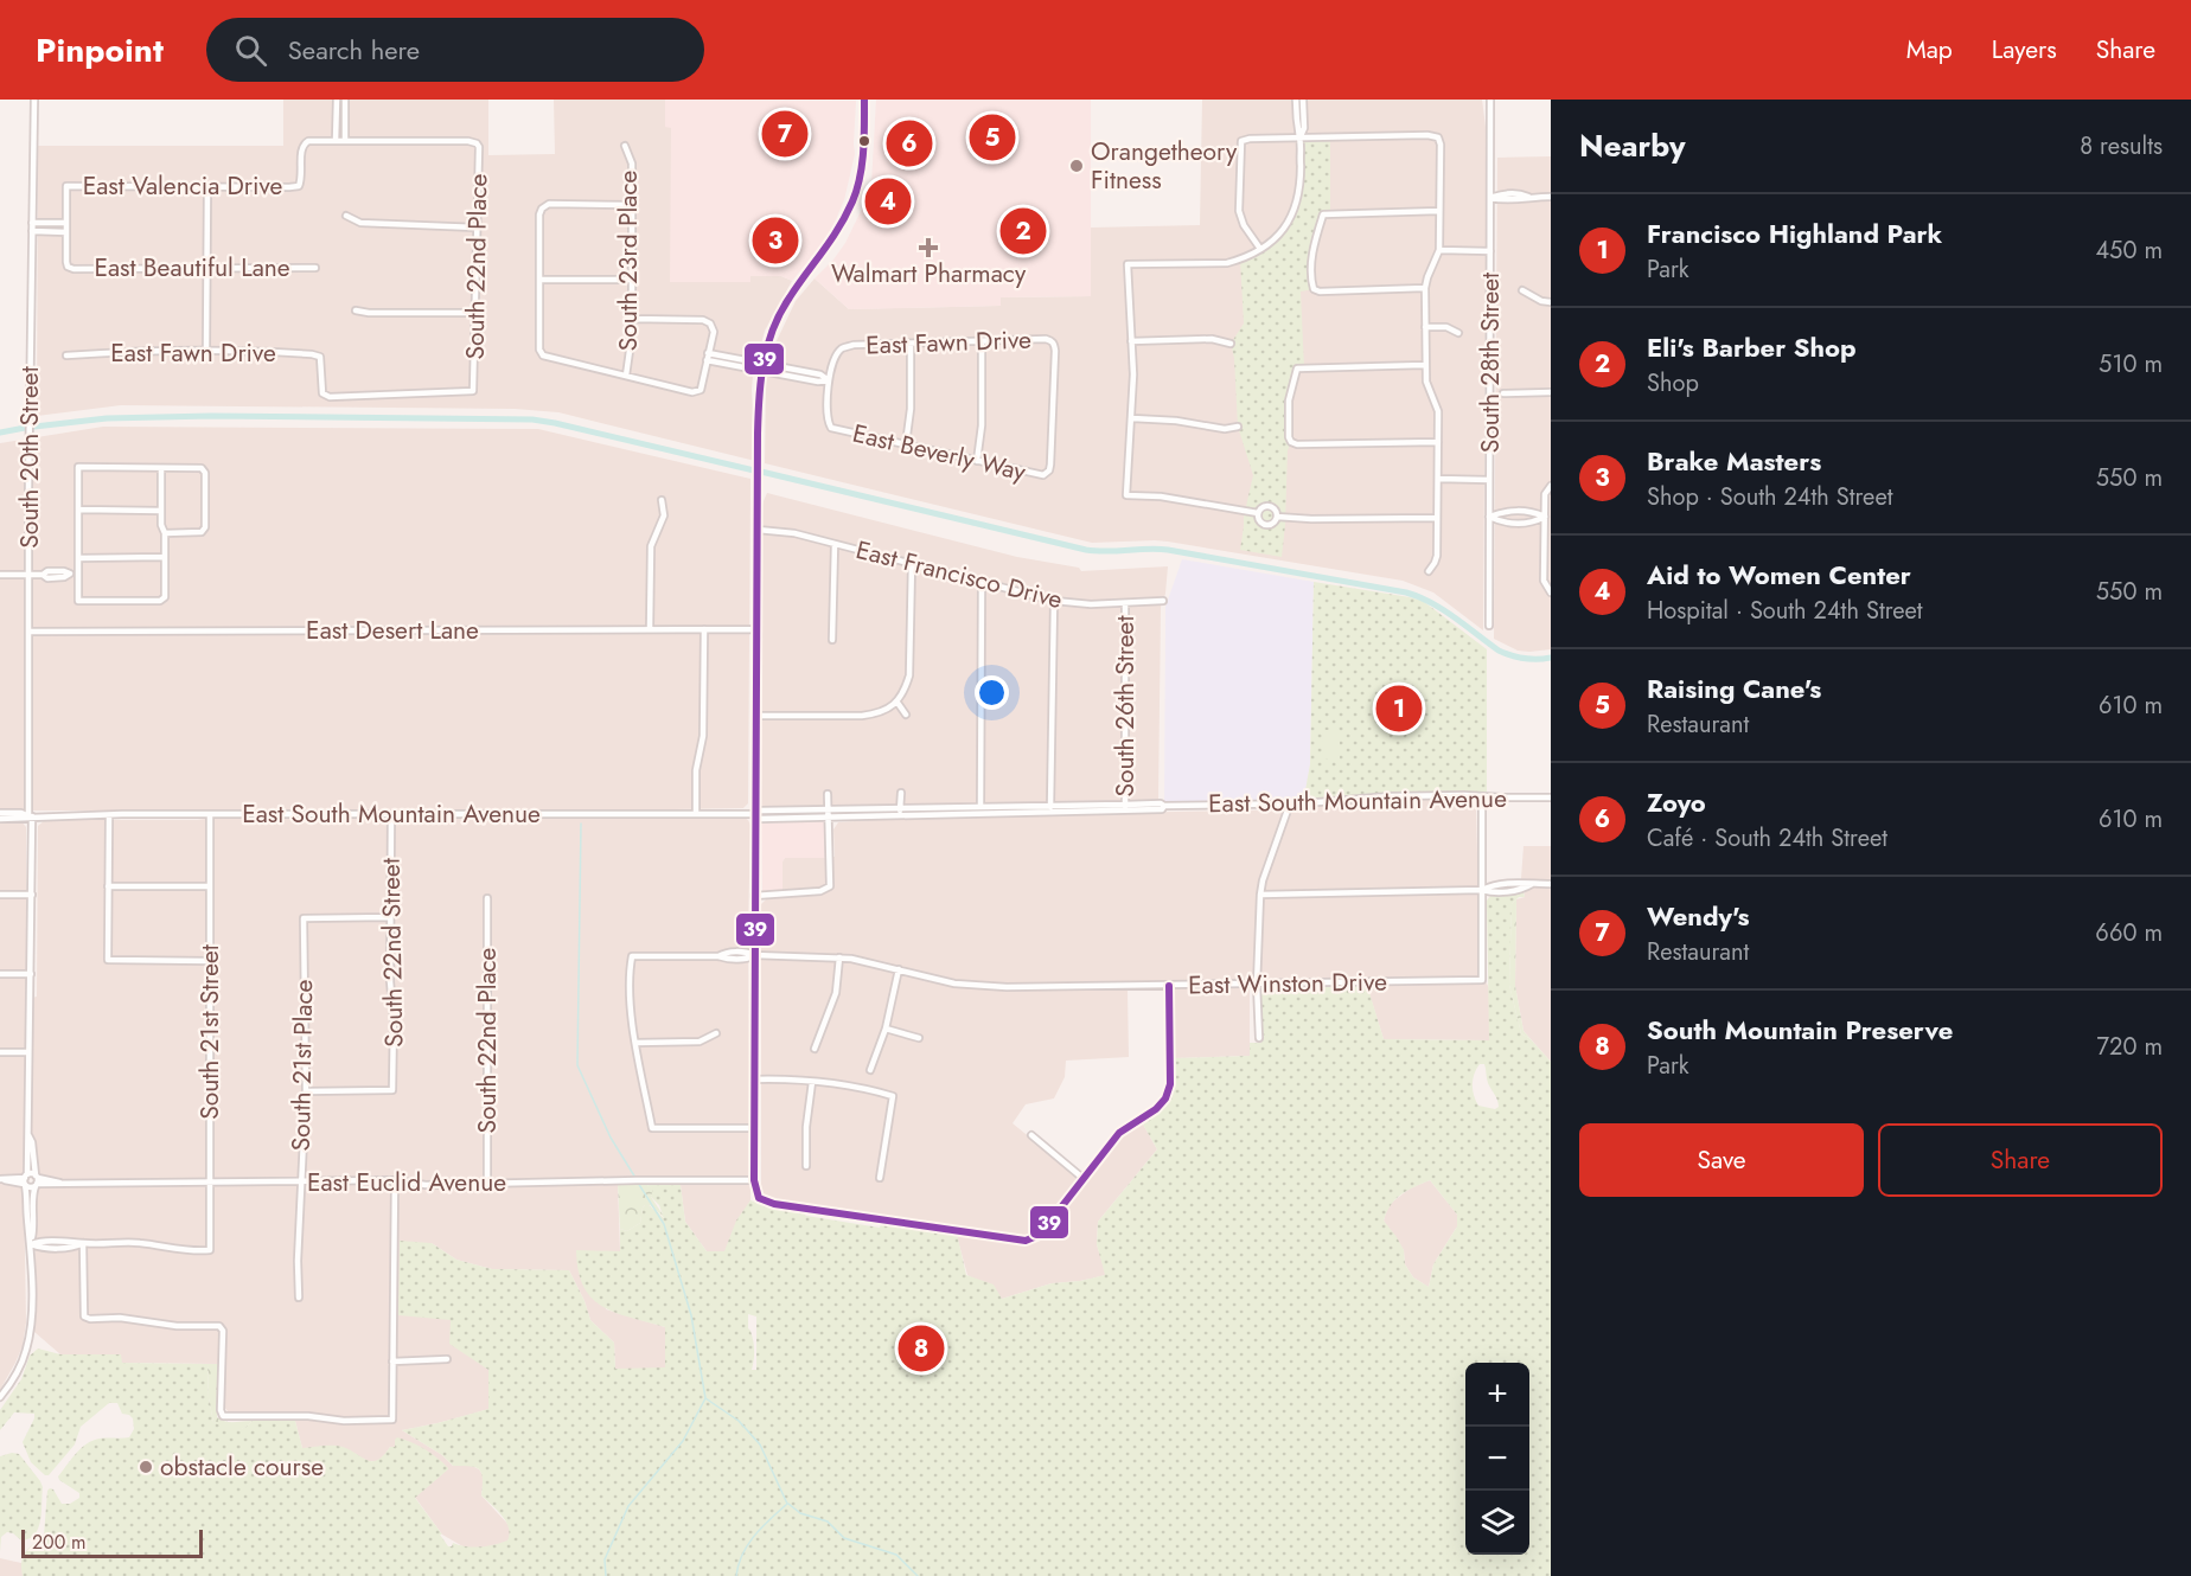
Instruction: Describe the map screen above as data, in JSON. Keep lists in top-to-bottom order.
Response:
{
  "streets": {
    "street": [
      "East Valencia Drive",
      "South 23rd Place",
      "South 22nd Place",
      "East Beautiful Lane",
      "East Fawn Drive",
      "South 28th Street",
      "East Beverly Way",
      "South 20th Street",
      "East Francisco Drive",
      "East Desert Lane",
      "South 26th Street",
      "East South Mountain Avenue",
      "South 22nd Street",
      "East Winston Drive",
      "South 21st Street",
      "South 21st Place",
      "East Euclid Avenue"
    ]
  },
  "crossings": [
    ["East Valencia Drive", "South 22nd Place"],
    ["South 22nd Place", "East Fawn Drive"],
    ["South 22nd Place", "East Euclid Avenue"],
    ["East Fawn Drive", "East Beverly Way"],
    ["South 20th Street", "East Desert Lane"],
    ["South 20th Street", "East South Mountain Avenue"],
    ["South 20th Street", "East Euclid Avenue"],
    ["East Francisco Drive", "South 26th Street"],
    ["South 26th Street", "East South Mountain Avenue"],
    ["East South Mountain Avenue", "South 22nd Street"],
    ["East South Mountain Avenue", "South 21st Street"],
    ["South 22nd Street", "South 21st Place"],
    ["South 21st Street", "East Euclid Avenue"],
    ["South 21st Place", "East Euclid Avenue"]
  ],
  "places": {
    "other": ["Orangetheory Fitness", "obstacle course"],
    "health": ["Walmart Pharmacy"]
  },
  "lines": ["transit line 39"],
  "scale_bar": "200 m",
  "page": {
    "header": "Pinpoint",
    "search": "Search here",
    "nav": ["Map", "Layers", "Share"],
    "heading": ["Nearby", "8 results"],
    "pins": [
      "7",
      "5",
      "6",
      "4",
      "2",
      "3",
      "1",
      "8"
    ],
    "list": [
      {
        "mark": "1",
        "name": "Francisco Highland Park",
        "note": "Park",
        "value": "450 m"
      },
      {
        "mark": "2",
        "name": "Eli's Barber Shop",
        "note": "Shop",
        "value": "510 m"
      },
      {
        "mark": "3",
        "name": "Brake Masters",
        "note": "Shop · South 24th Street",
        "value": "550 m"
      },
      {
        "mark": "4",
        "name": "Aid to Women Center",
        "note": "Hospital · South 24th Street",
        "value": "550 m"
      },
      {
        "mark": "5",
        "name": "Raising Cane's",
        "note": "Restaurant",
        "value": "610 m"
      },
      {
        "mark": "6",
        "name": "Zoyo",
        "note": "Café · South 24th Street",
        "value": "610 m"
      },
      {
        "mark": "7",
        "name": "Wendy's",
        "note": "Restaurant",
        "value": "660 m"
      },
      {
        "mark": "8",
        "name": "South Mountain Preserve",
        "note": "Park",
        "value": "720 m"
      }
    ],
    "buttons": ["Save", "Share"],
    "map_buttons": ["+", "−"],
    "scale": "200 m"
  }
}
